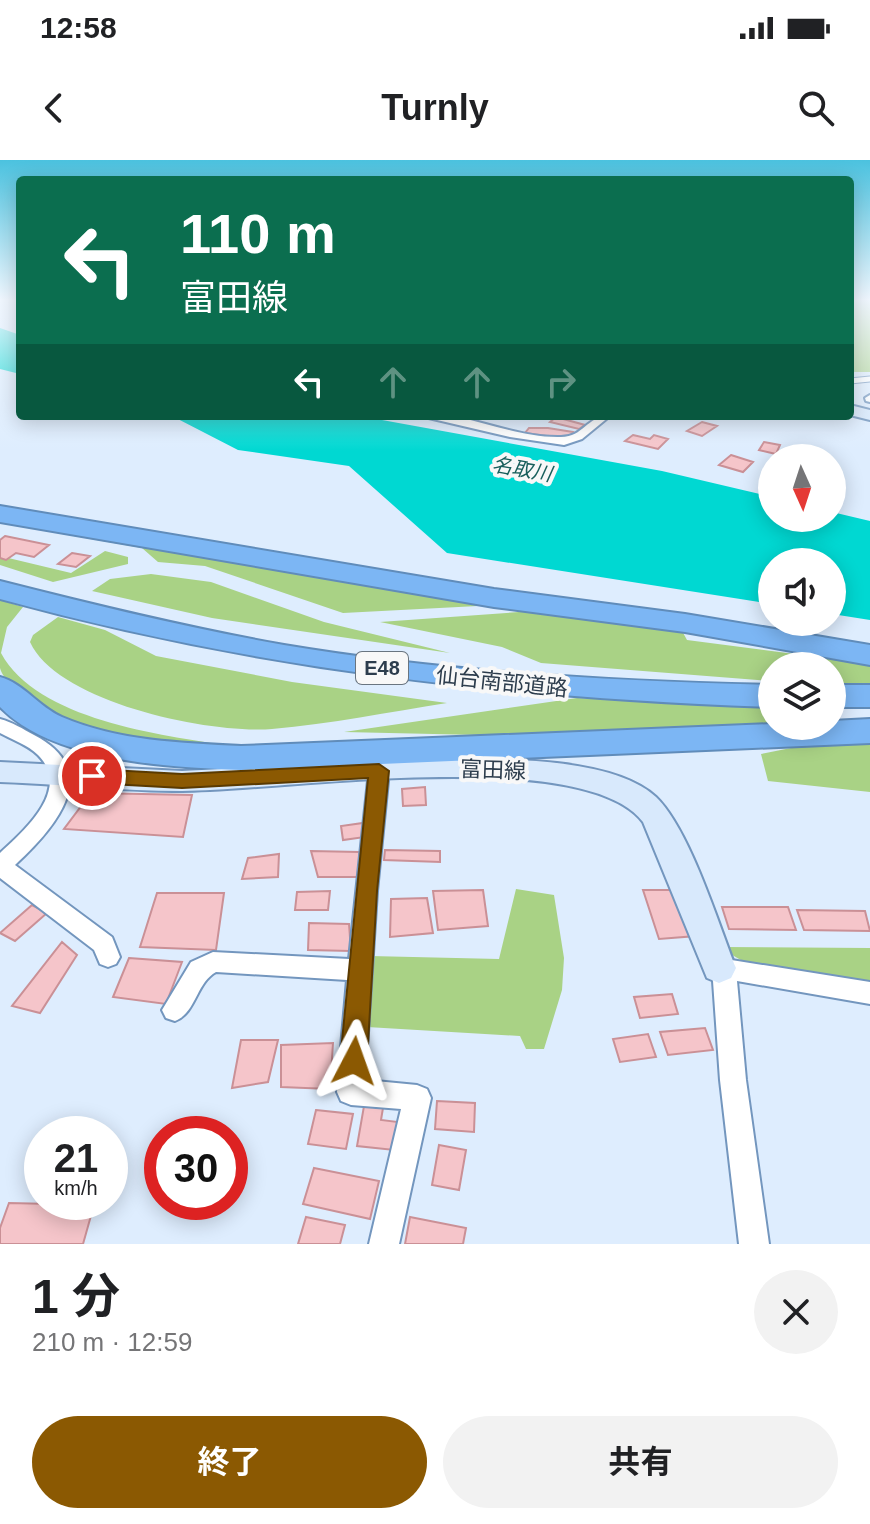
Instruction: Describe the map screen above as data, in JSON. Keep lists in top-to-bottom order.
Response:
{
  "streets": {
    "highway": ["E48", "仙台南部道路"],
    "street": ["富田線"]
  },
  "water": ["名取川"],
  "north": "bottom",
  "page": {
    "status": "12:58",
    "header": "Turnly",
    "turn": ["110 m", "富田線"],
    "speed": "21 km/h",
    "limit": "30",
    "heading": ["1 分", "210 m · 12:59"],
    "buttons": ["終了", "共有"]
  }
}
